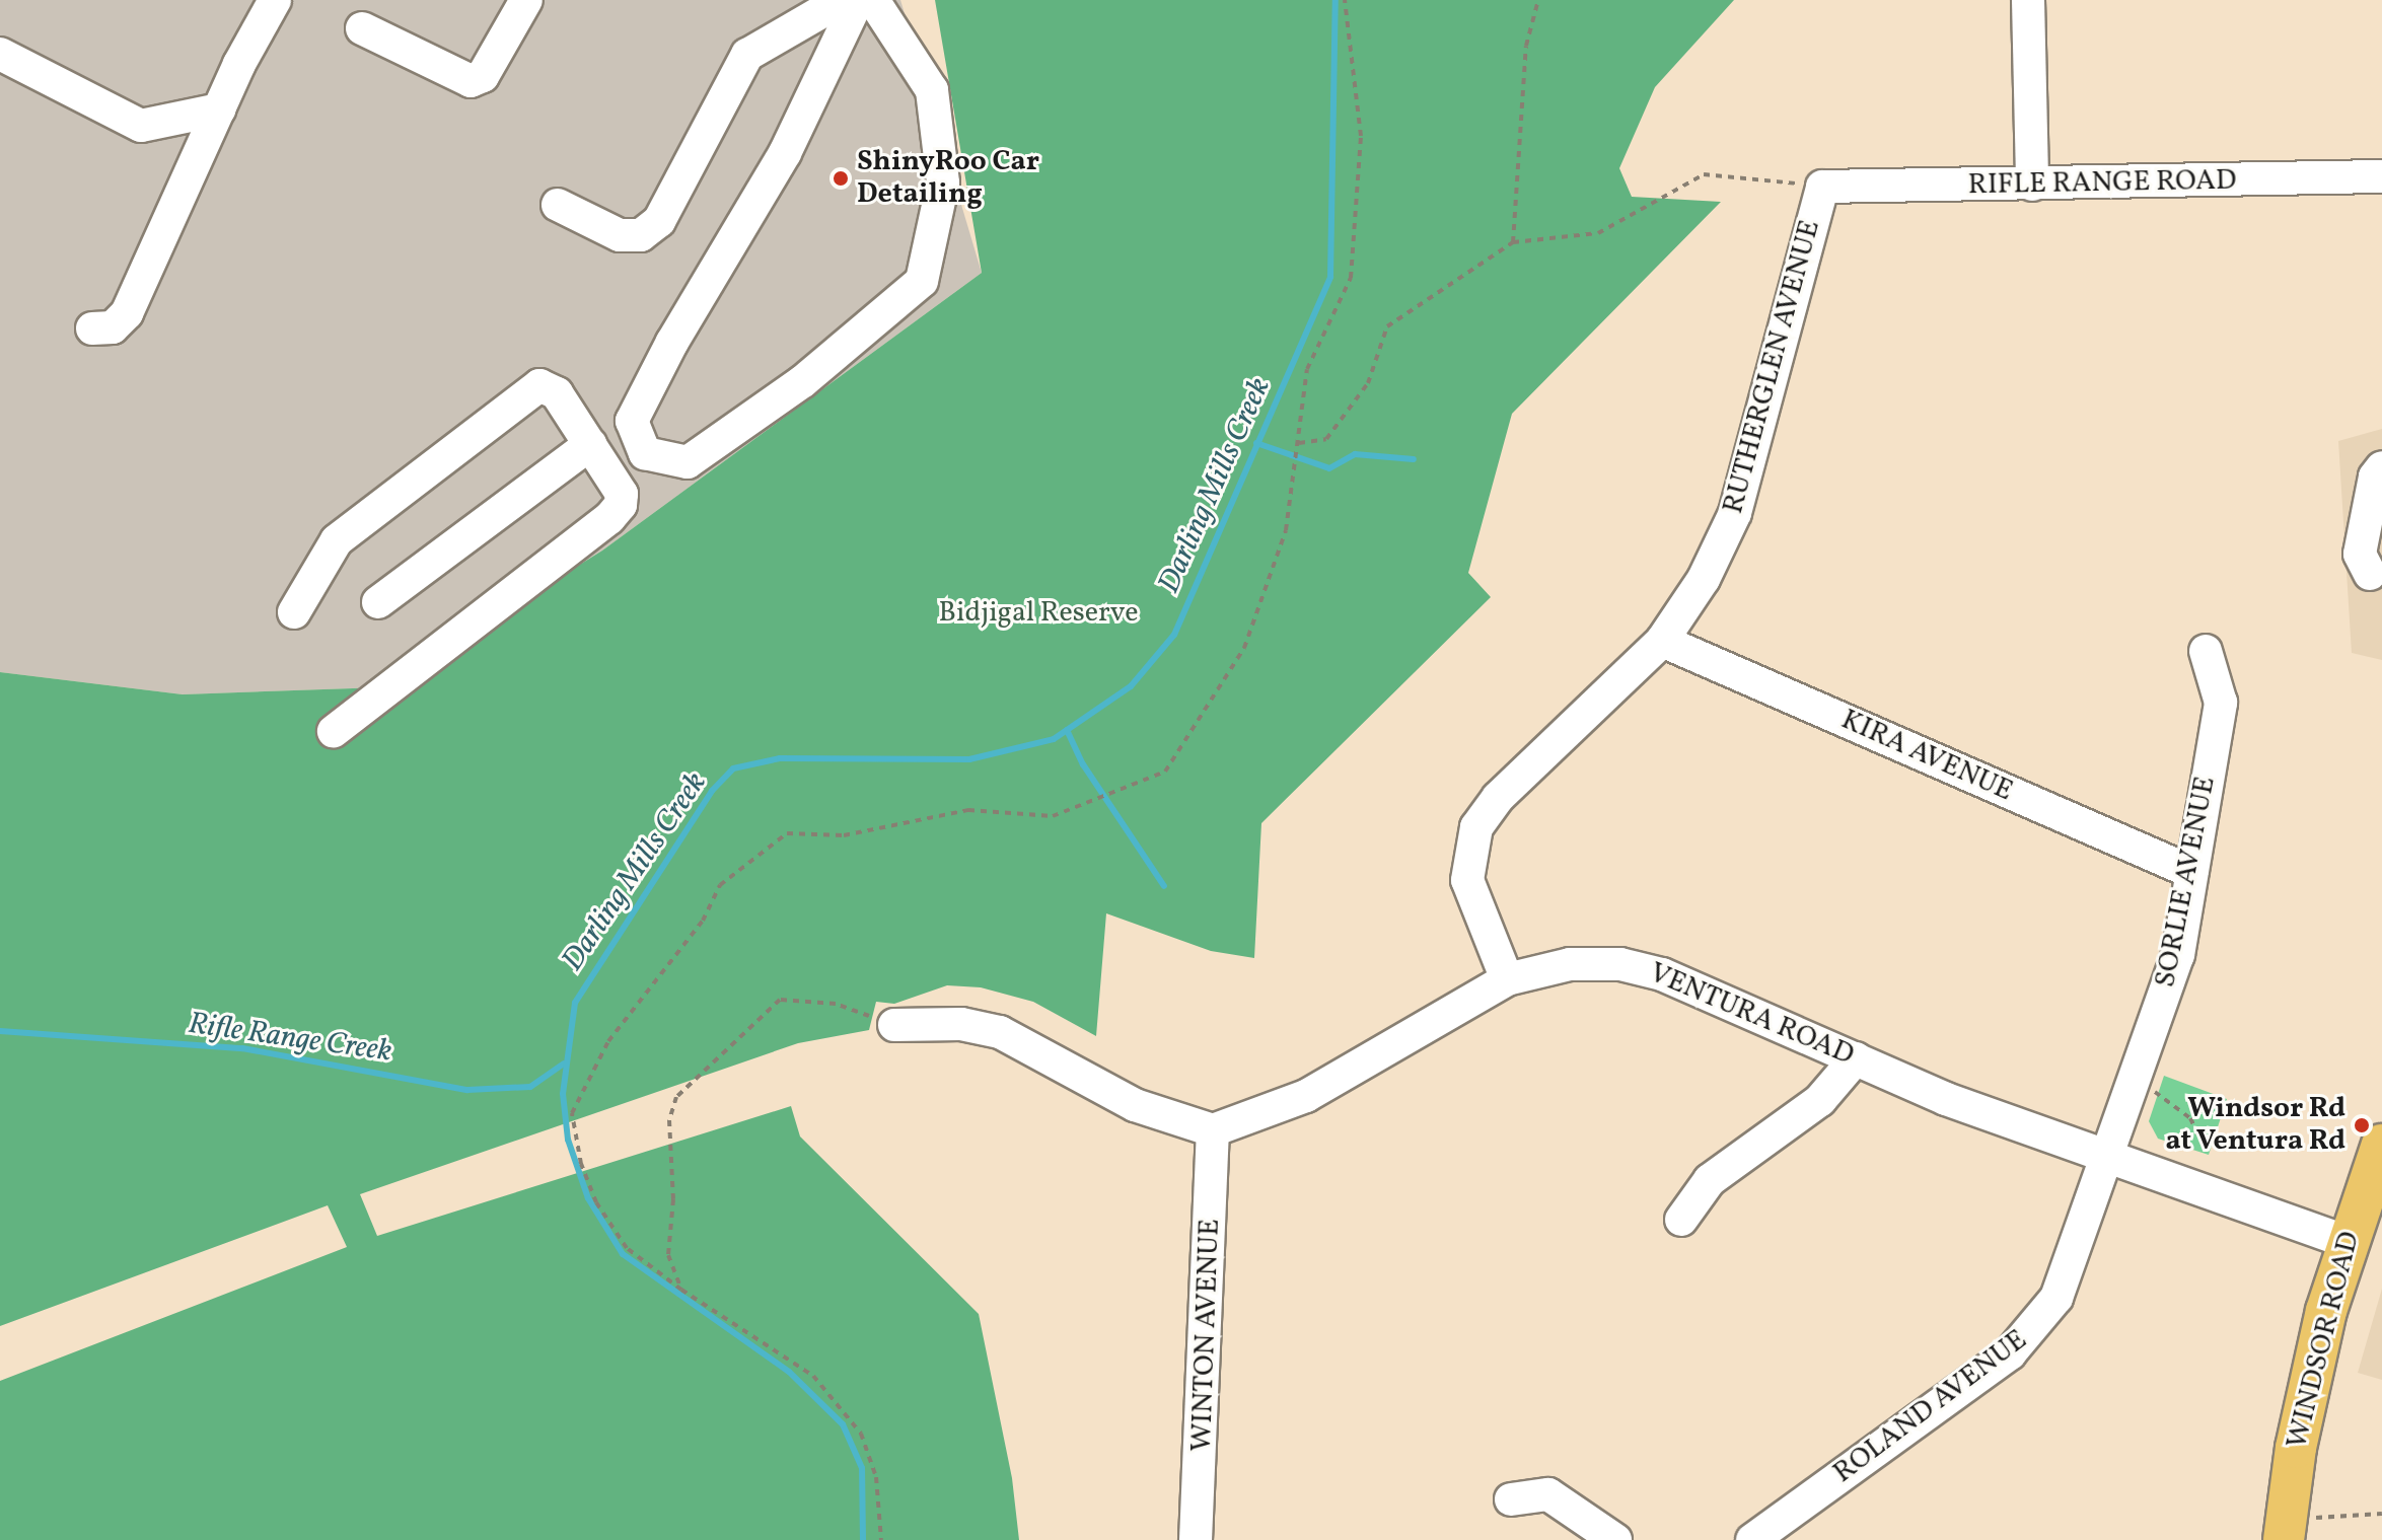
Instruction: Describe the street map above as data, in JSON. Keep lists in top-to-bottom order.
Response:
{
  "streets": {
    "main road": ["WINDSOR ROAD"],
    "street": [
      "RIFLE RANGE ROAD",
      "RUTHERGLEN AVENUE",
      "KIRA AVENUE",
      "SORLIE AVENUE",
      "VENTURA ROAD",
      "WINTON AVENUE",
      "ROLAND AVENUE"
    ]
  },
  "crossings": [
    ["RIFLE RANGE ROAD", "RUTHERGLEN AVENUE"],
    ["RUTHERGLEN AVENUE", "KIRA AVENUE"],
    ["RUTHERGLEN AVENUE", "VENTURA ROAD"],
    ["KIRA AVENUE", "SORLIE AVENUE"],
    ["SORLIE AVENUE", "VENTURA ROAD"],
    ["SORLIE AVENUE", "ROLAND AVENUE"],
    ["VENTURA ROAD", "WINTON AVENUE"],
    ["VENTURA ROAD", "WINDSOR ROAD"],
    ["VENTURA ROAD", "ROLAND AVENUE"]
  ],
  "water": ["Darling Mills Creek", "Rifle Range Creek"],
  "parks": ["Bidjigal Reserve"],
  "places": ["ShinyRoo Car Detailing", "Windsor Rd at Ventura Rd"]
}
